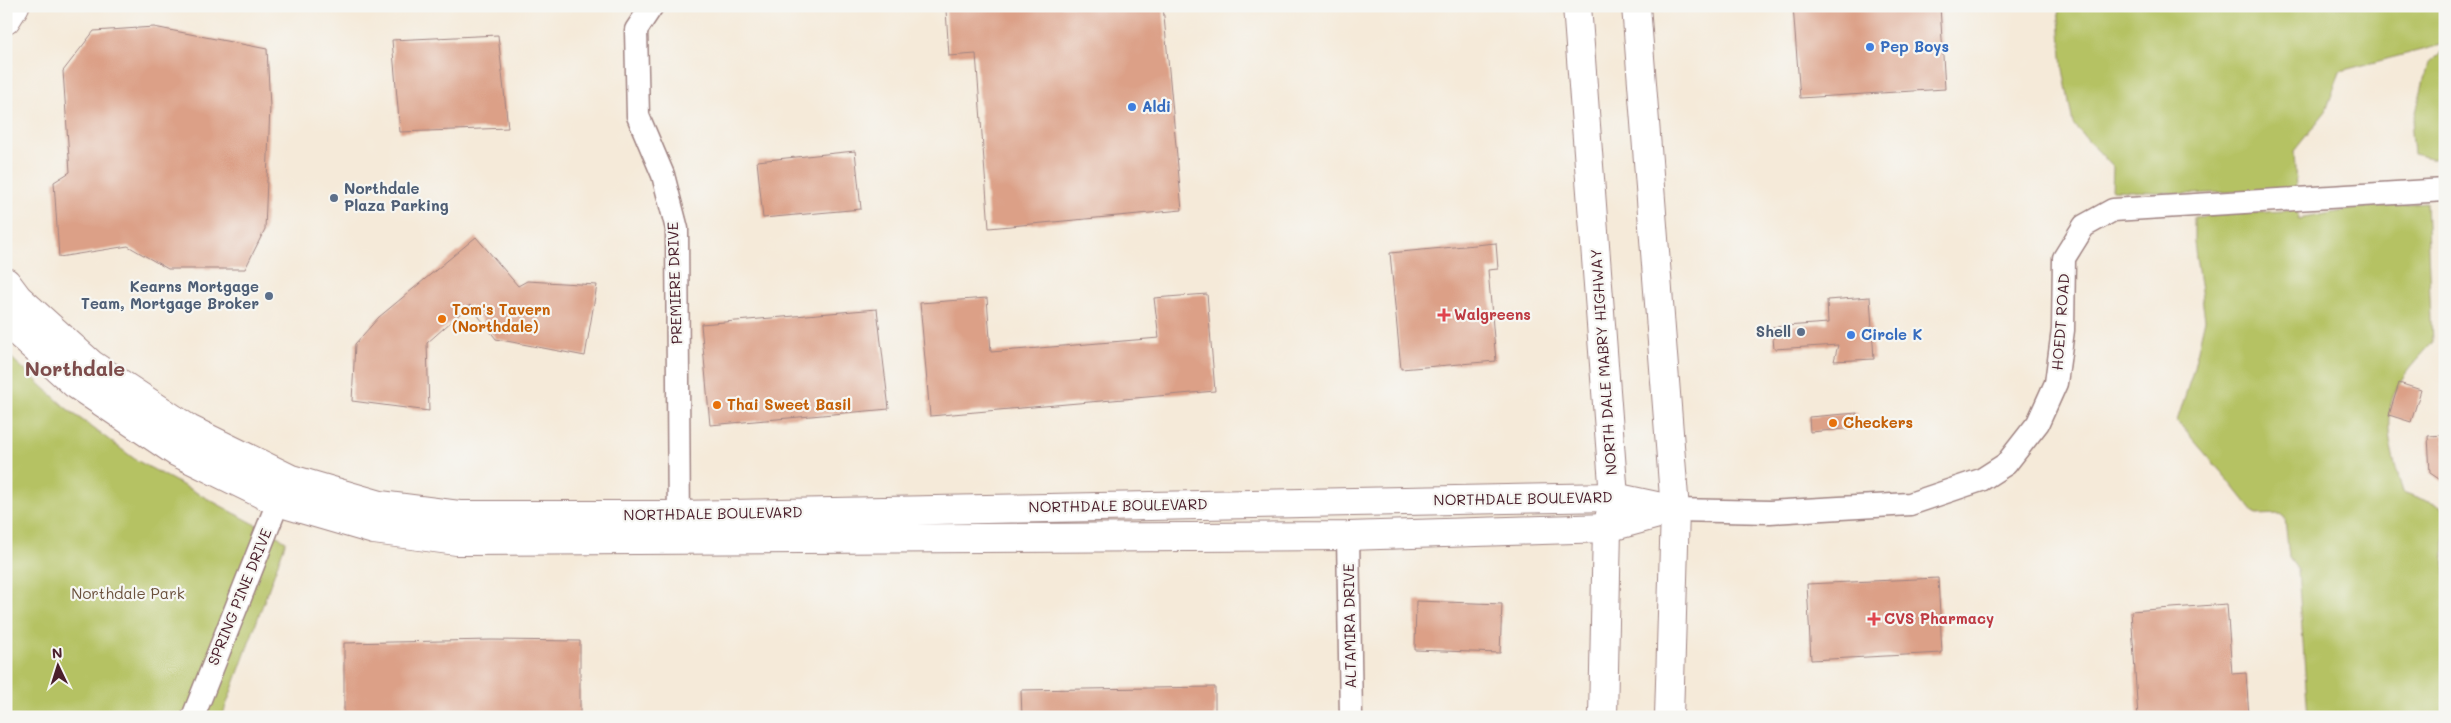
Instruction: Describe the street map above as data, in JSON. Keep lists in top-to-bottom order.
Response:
{
  "streets": {
    "street": [
      "PREMIERE DRIVE",
      "HOEDT ROAD",
      "NORTH DALE MABRY HIGHWAY",
      "NORTHDALE BOULEVARD",
      "SPRING PINE DRIVE",
      "ALTAMIRA DRIVE"
    ]
  },
  "crossings": [
    ["PREMIERE DRIVE", "NORTHDALE BOULEVARD"],
    ["HOEDT ROAD", "NORTHDALE BOULEVARD"],
    ["NORTH DALE MABRY HIGHWAY", "NORTHDALE BOULEVARD"],
    ["NORTHDALE BOULEVARD", "SPRING PINE DRIVE"],
    ["NORTHDALE BOULEVARD", "ALTAMIRA DRIVE"]
  ],
  "districts": ["Northdale"],
  "parks": ["Northdale Park"],
  "places": {
    "other": [
      "Pep Boys",
      "Aldi",
      "Northdale Plaza Parking",
      "Kearns Mortgage Team, Mortgage Broker",
      "Tom's Tavern (Northdale)",
      "Shell",
      "Circle K",
      "Thai Sweet Basil",
      "Checkers"
    ],
    "health": ["Walgreens", "CVS Pharmacy"]
  },
  "north": "top"
}
